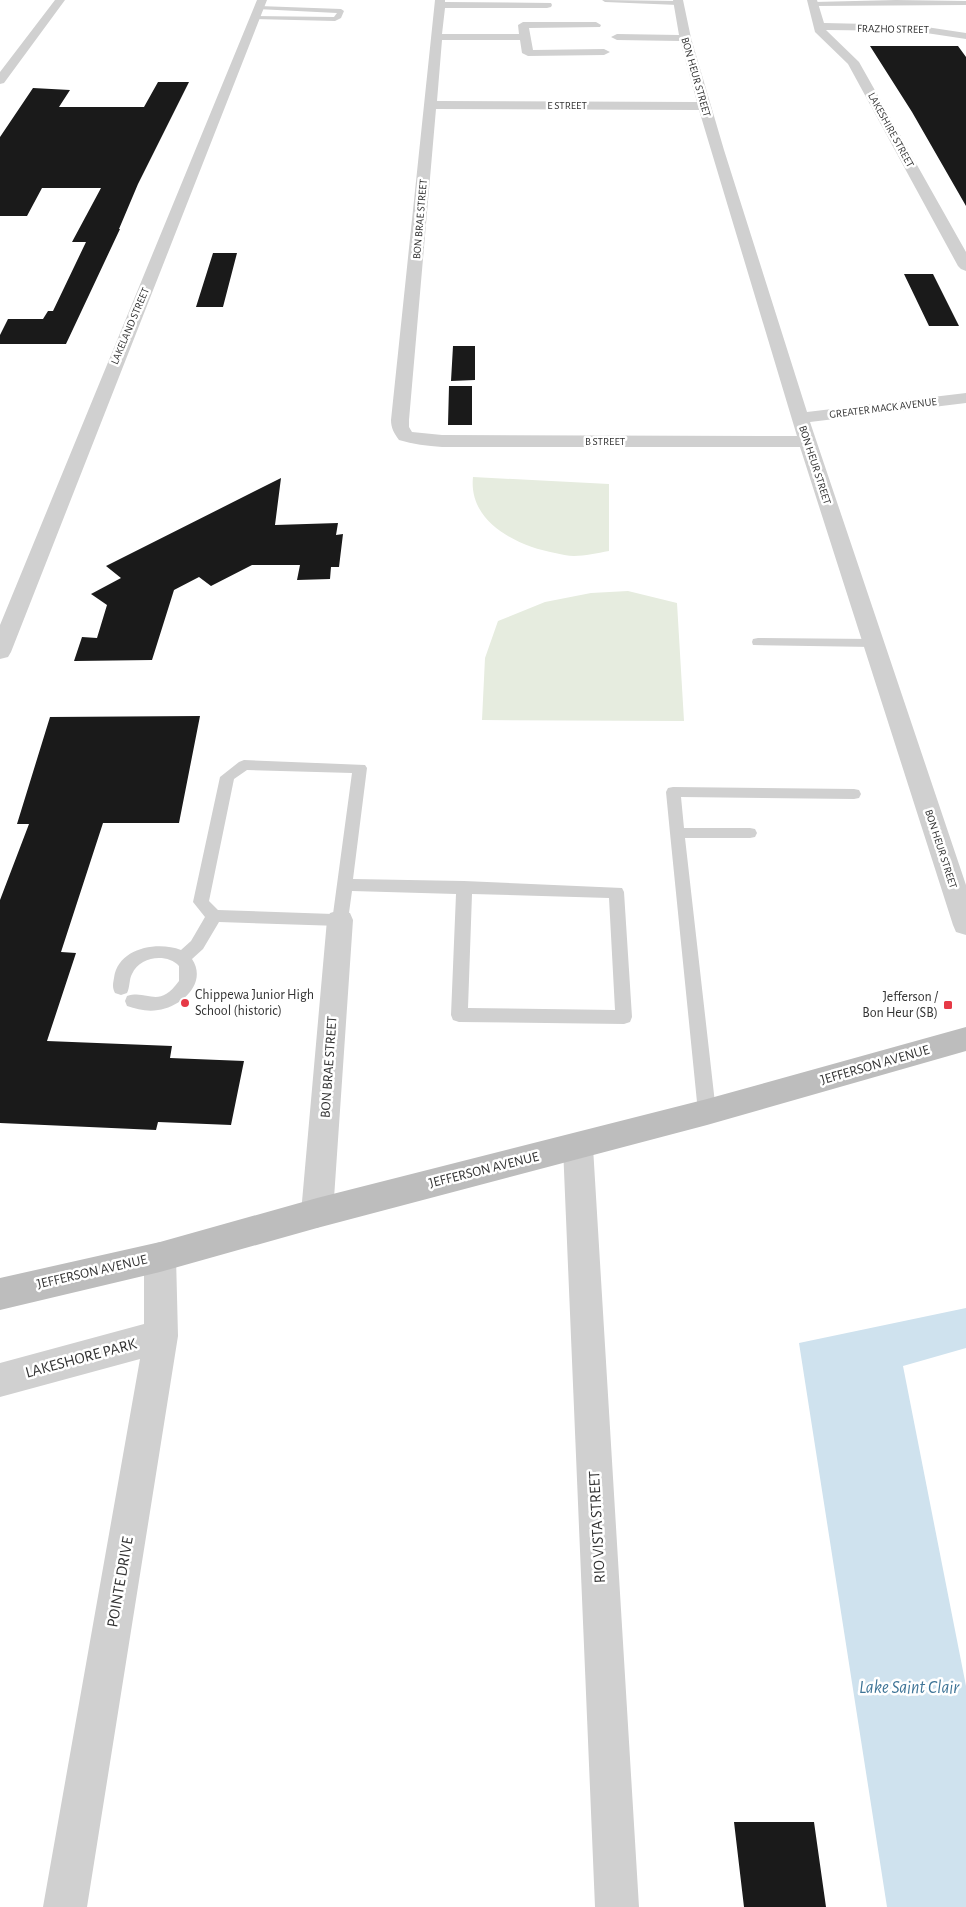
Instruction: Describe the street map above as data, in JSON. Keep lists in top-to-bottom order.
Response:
{
  "streets": {
    "main road": ["JEFFERSON AVENUE"],
    "street": [
      "FRAZHO STREET",
      "BON HEUR STREET",
      "E STREET",
      "LAKESHIRE STREET",
      "BON BRAE STREET",
      "LAKELAND STREET",
      "GREATER MACK AVENUE",
      "B STREET",
      "LAKESHORE PARK",
      "RIO VISTA STREET",
      "POINTE DRIVE"
    ]
  },
  "crossings": [
    ["FRAZHO STREET", "LAKESHIRE STREET"],
    ["BON HEUR STREET", "E STREET"],
    ["BON HEUR STREET", "GREATER MACK AVENUE"],
    ["BON HEUR STREET", "B STREET"],
    ["E STREET", "BON BRAE STREET"],
    ["BON BRAE STREET", "B STREET"],
    ["BON BRAE STREET", "JEFFERSON AVENUE"],
    ["JEFFERSON AVENUE", "RIO VISTA STREET"],
    ["JEFFERSON AVENUE", "POINTE DRIVE"],
    ["LAKESHORE PARK", "POINTE DRIVE"]
  ],
  "water": ["Lake Saint Clair"],
  "places": {
    "other": ["Chippewa Junior High School (historic)"],
    "transit": ["Jefferson / Bon Heur (SB)"]
  }
}
